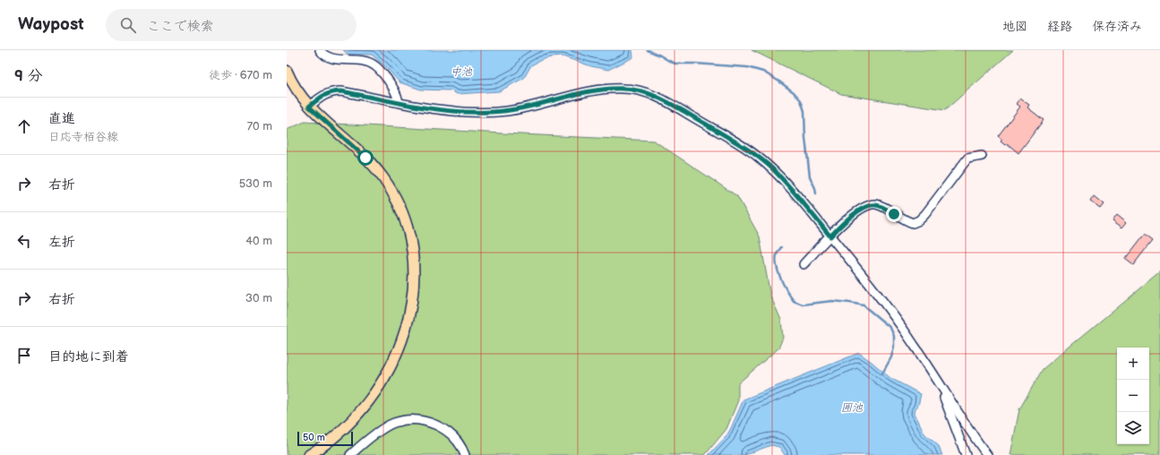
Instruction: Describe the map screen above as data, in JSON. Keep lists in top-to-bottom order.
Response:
{
  "water": ["中池", "囲池"],
  "scale_bar": "50 m",
  "page": {
    "header": "Waypost",
    "search": "ここで検索",
    "nav": ["地図", "経路", "保存済み"],
    "heading": ["9 分", "徒歩 · 670 m"],
    "list": [
      ["直進", "日応寺栢谷線", "70 m"],
      ["右折", "530 m"],
      ["左折", "40 m"],
      ["右折", "30 m"],
      "目的地に到着"
    ],
    "map_buttons": ["+", "−"],
    "scale": "50 m"
  }
}
